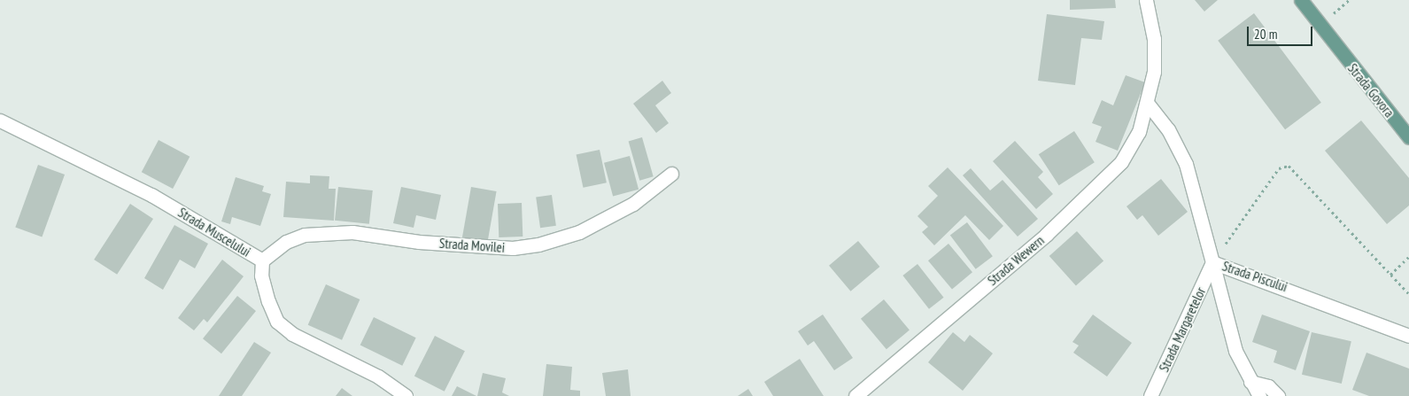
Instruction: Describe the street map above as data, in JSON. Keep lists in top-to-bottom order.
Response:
{
  "streets": {
    "main road": ["Strada Govora"],
    "street": [
      "Strada Muscelului",
      "Strada Movilei",
      "Strada Wewern",
      "Strada Piscului",
      "Strada Margaretelor"
    ]
  },
  "crossings": [
    ["Strada Muscelului", "Strada Movilei"],
    ["Strada Wewern", "Strada Piscului"],
    ["Strada Piscului", "Strada Margaretelor"]
  ],
  "scale_bar": "20 m"
}
